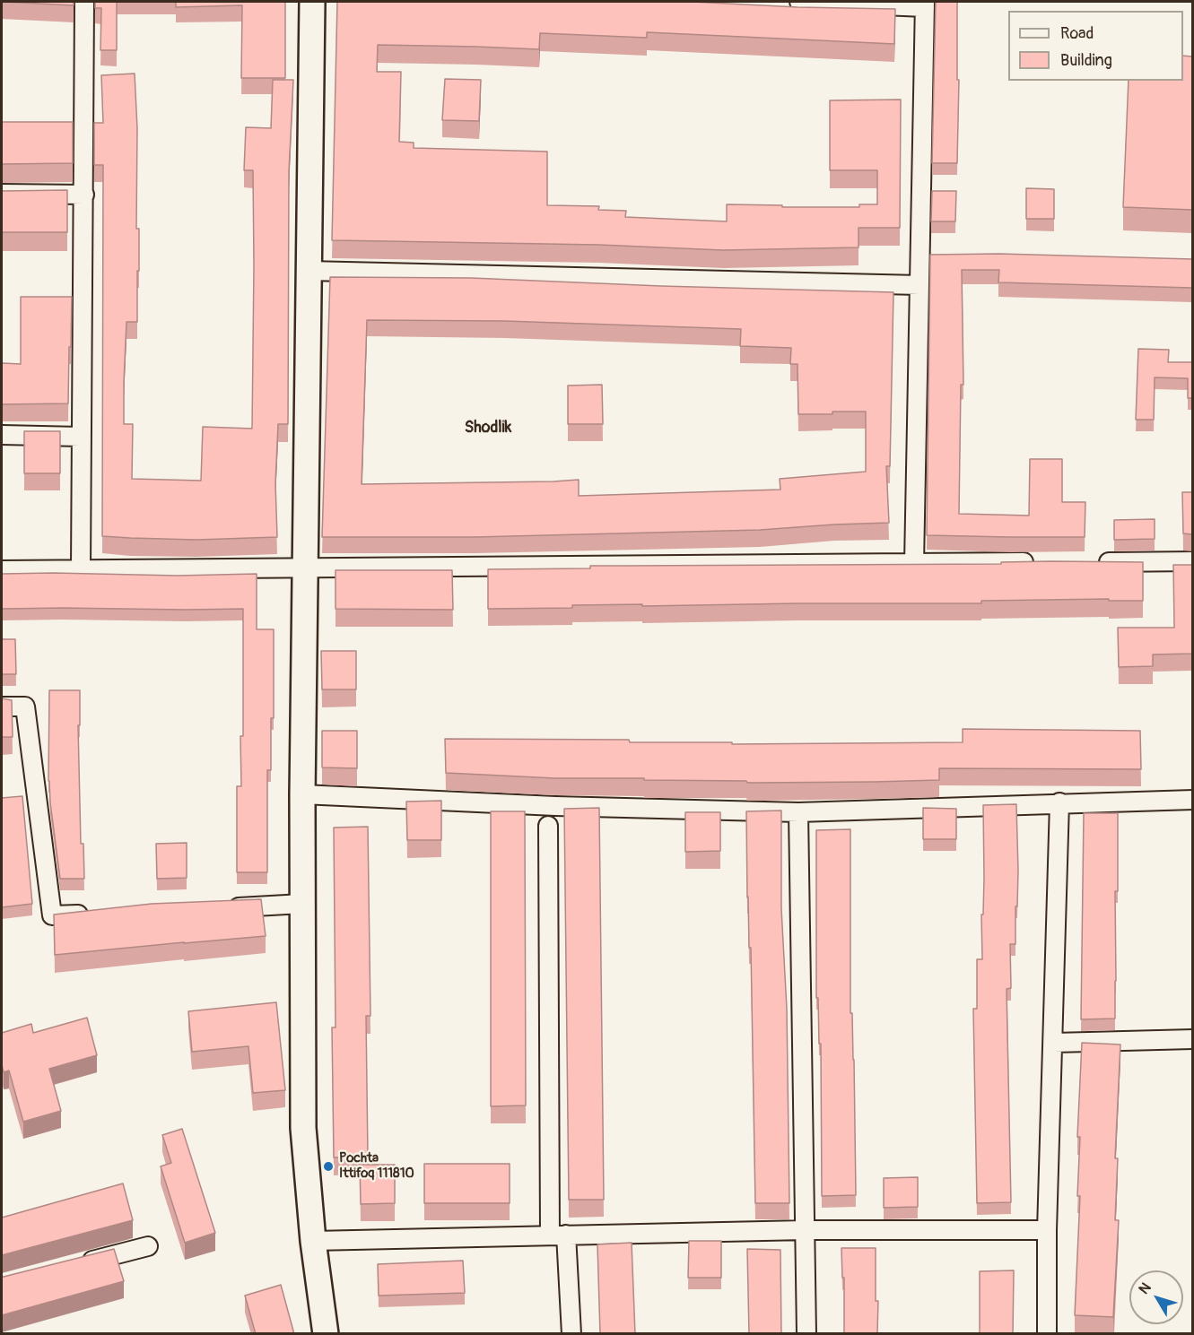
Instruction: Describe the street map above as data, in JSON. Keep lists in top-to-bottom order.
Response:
{
  "districts": ["Shodlik"],
  "places": ["Pochta Ittifoq 111810"],
  "legend": ["Road", "Building"],
  "north": "top left"
}
